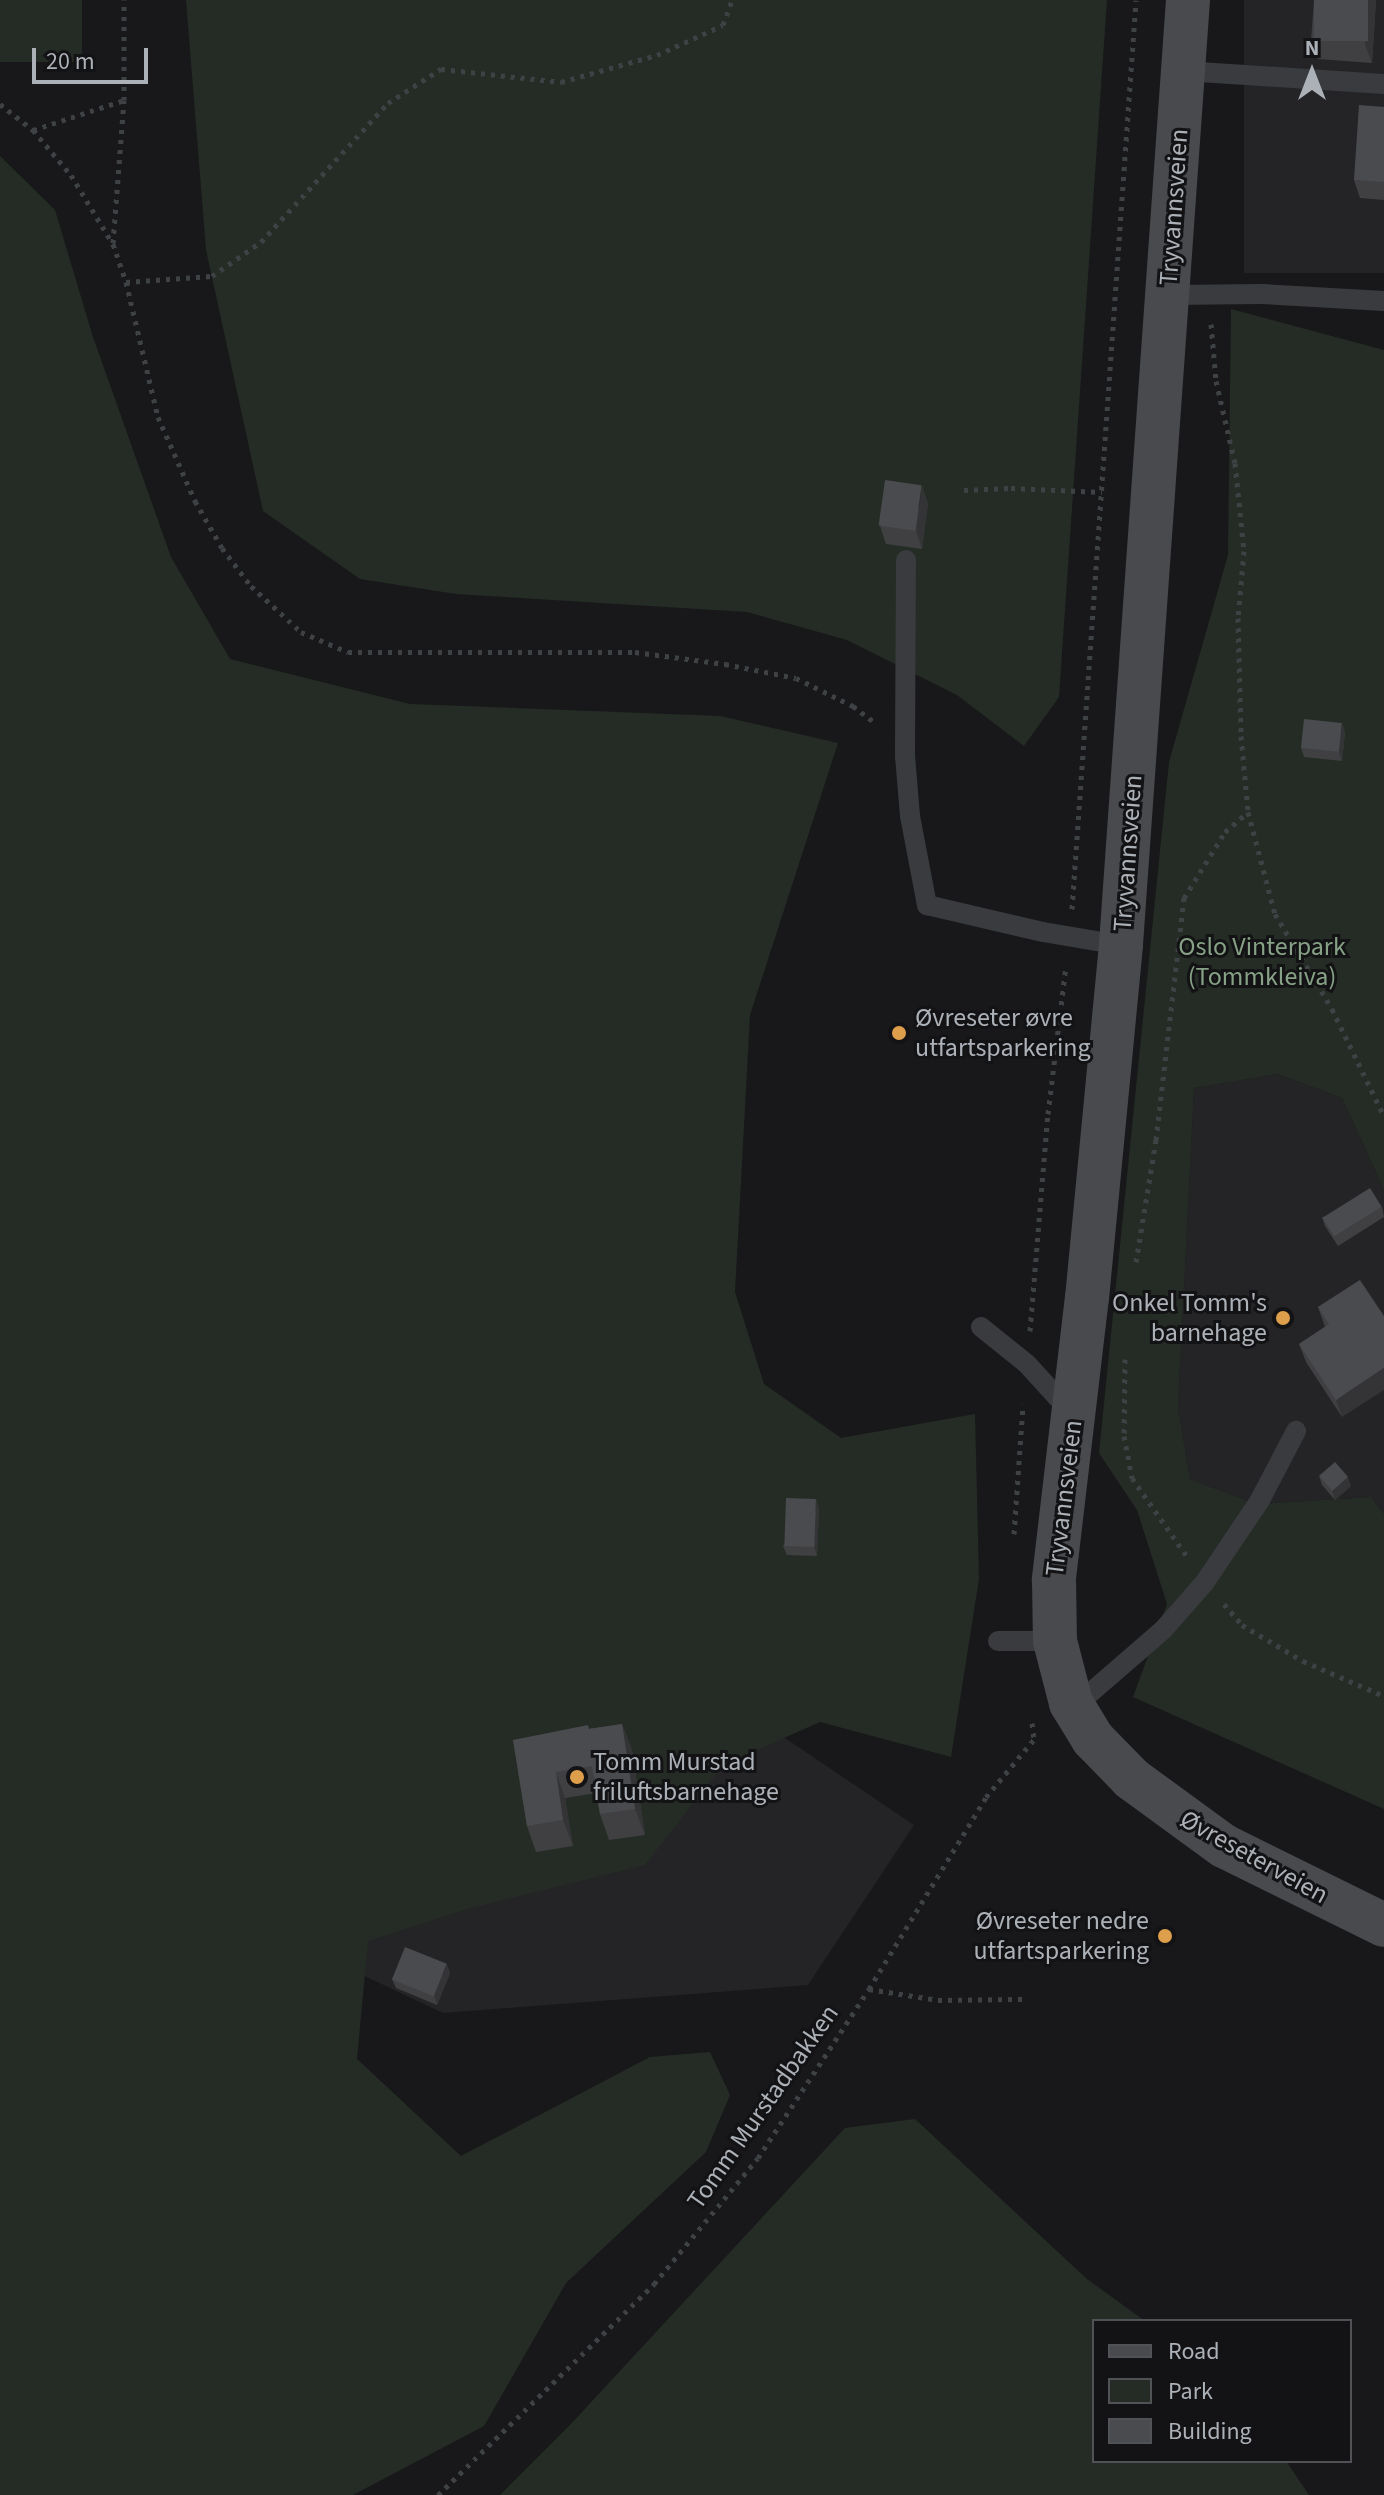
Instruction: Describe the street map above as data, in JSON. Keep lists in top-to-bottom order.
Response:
{
  "streets": {
    "street": ["Tryvannsveien", "Øvreseterveien"],
    "path": ["Tomm Murstadbakken"]
  },
  "crossings": [
    ["Tryvannsveien", "Øvreseterveien"],
    ["Tryvannsveien", "Tomm Murstadbakken"],
    ["Øvreseterveien", "Tomm Murstadbakken"]
  ],
  "parks": ["Oslo Vinterpark (Tommkleiva)"],
  "places": [
    "Øvreseter øvre utfartsparkering",
    "Onkel Tomm's barnehage",
    "Tomm Murstad friluftsbarnehage",
    "Øvreseter nedre utfartsparkering"
  ],
  "legend": ["Road", "Park", "Building"],
  "scale_bar": "20 m",
  "north": "top"
}
